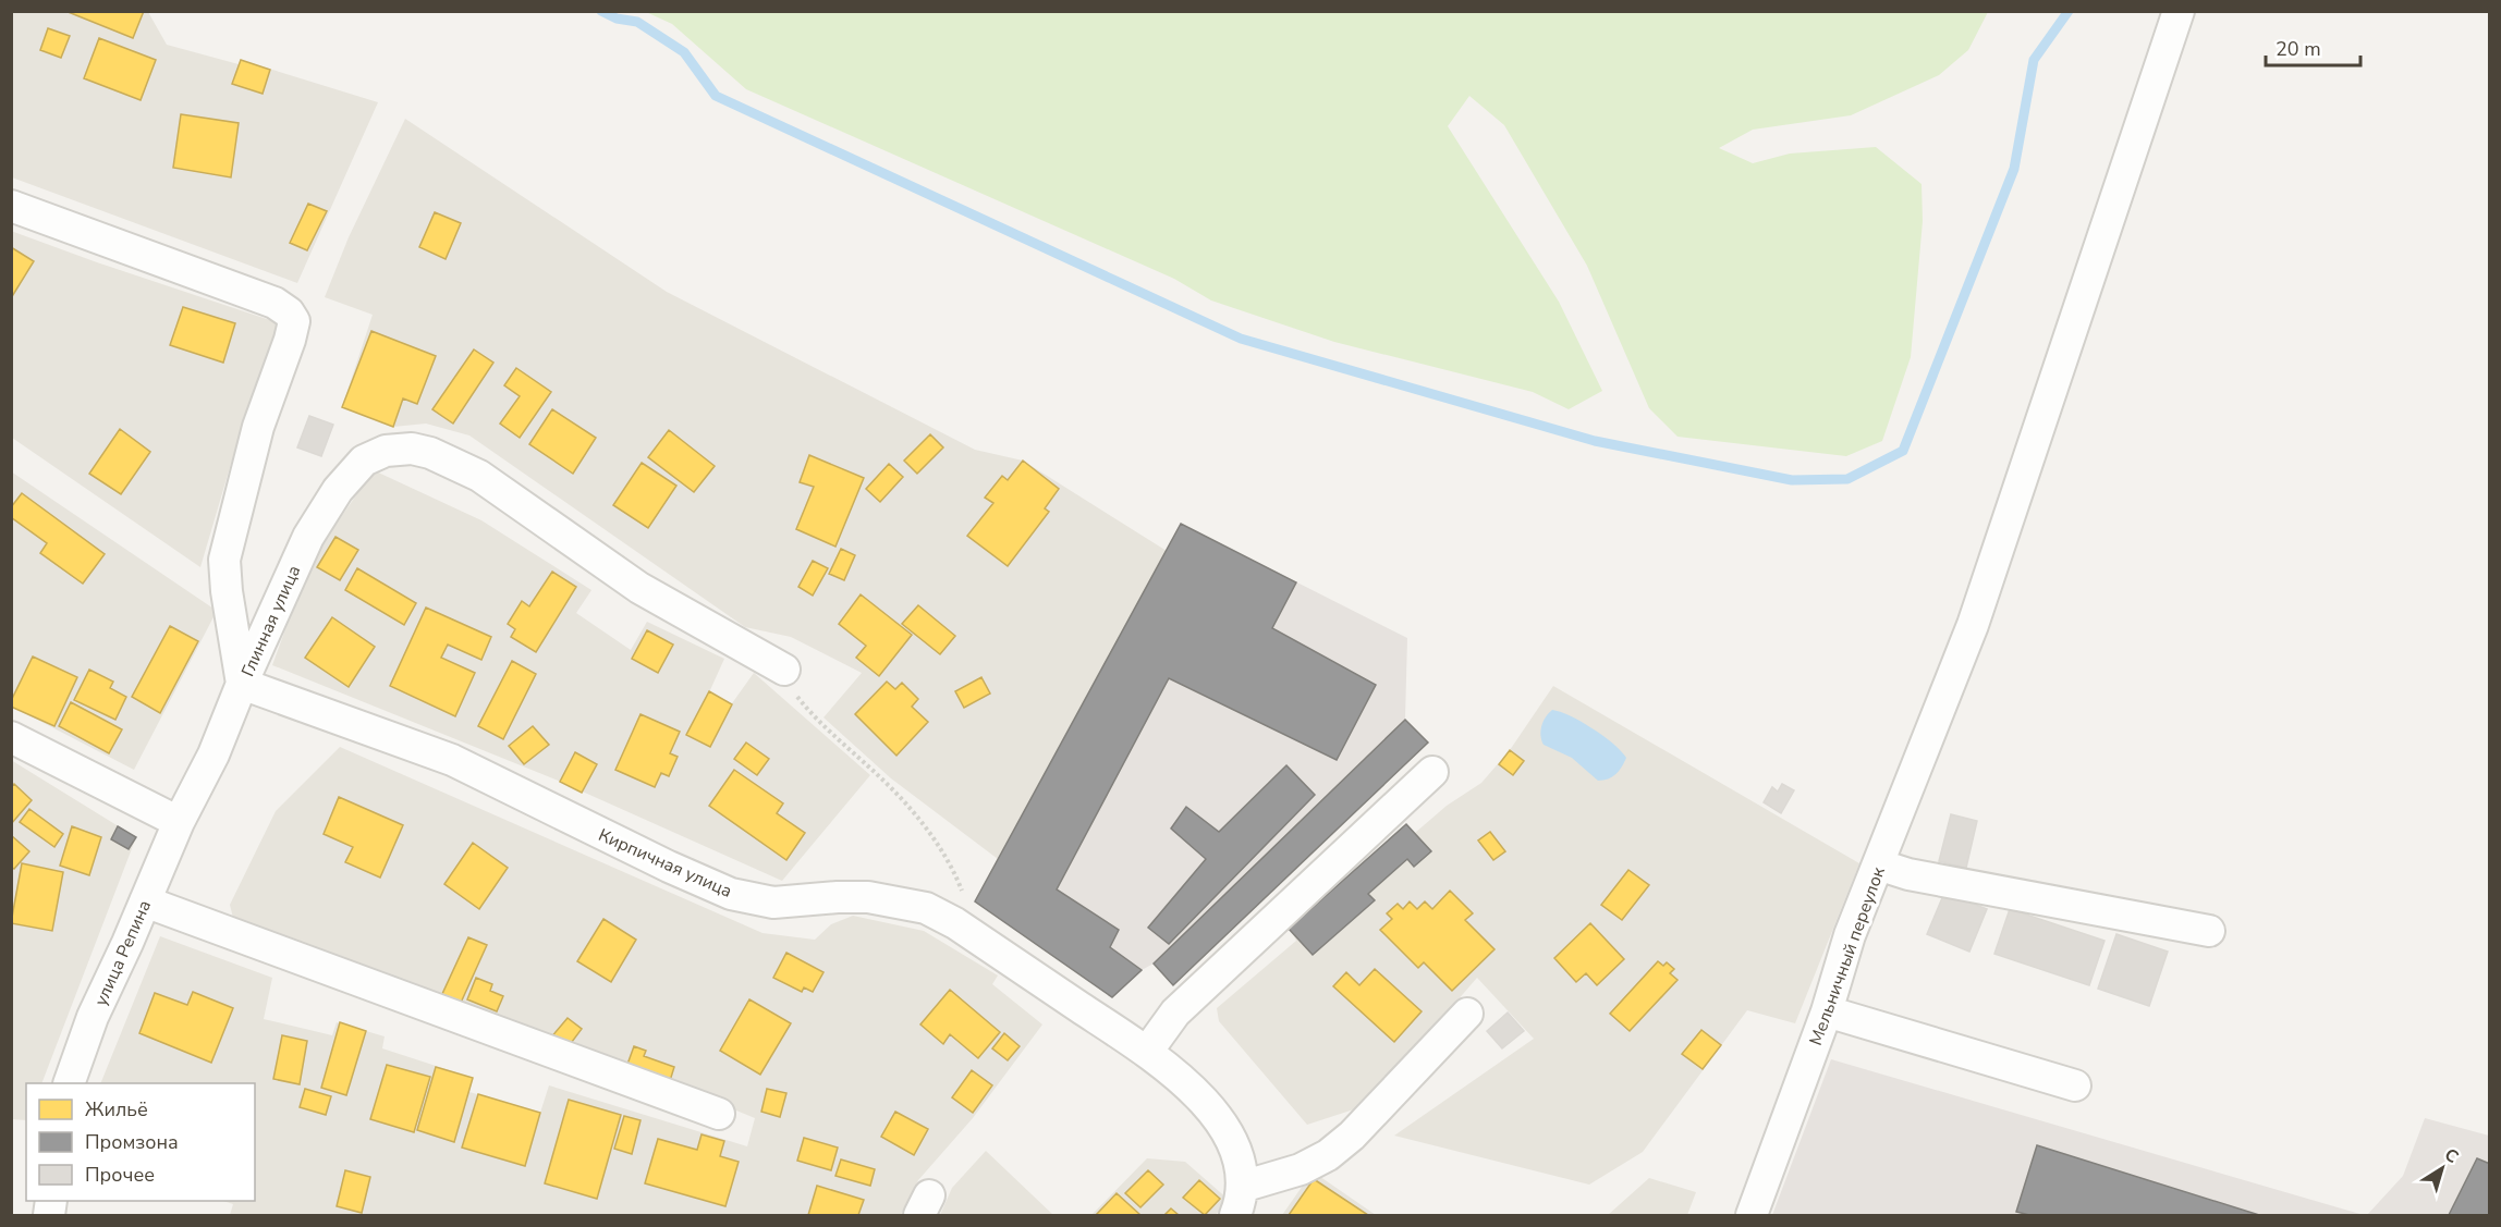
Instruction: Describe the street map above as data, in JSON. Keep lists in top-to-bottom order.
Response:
{
  "streets": {
    "street": [
      "Глинная улица",
      "Кирпичная улица",
      "улица Репина",
      "Мельничный переулок"
    ]
  },
  "crossings": [
    ["Глинная улица", "Кирпичная улица"],
    ["Глинная улица", "улица Репина"],
    ["Кирпичная улица", "улица Репина"]
  ],
  "legend": ["Жильё", "Промзона", "Прочее"],
  "scale_bar": "20 m",
  "north": "top right"
}
